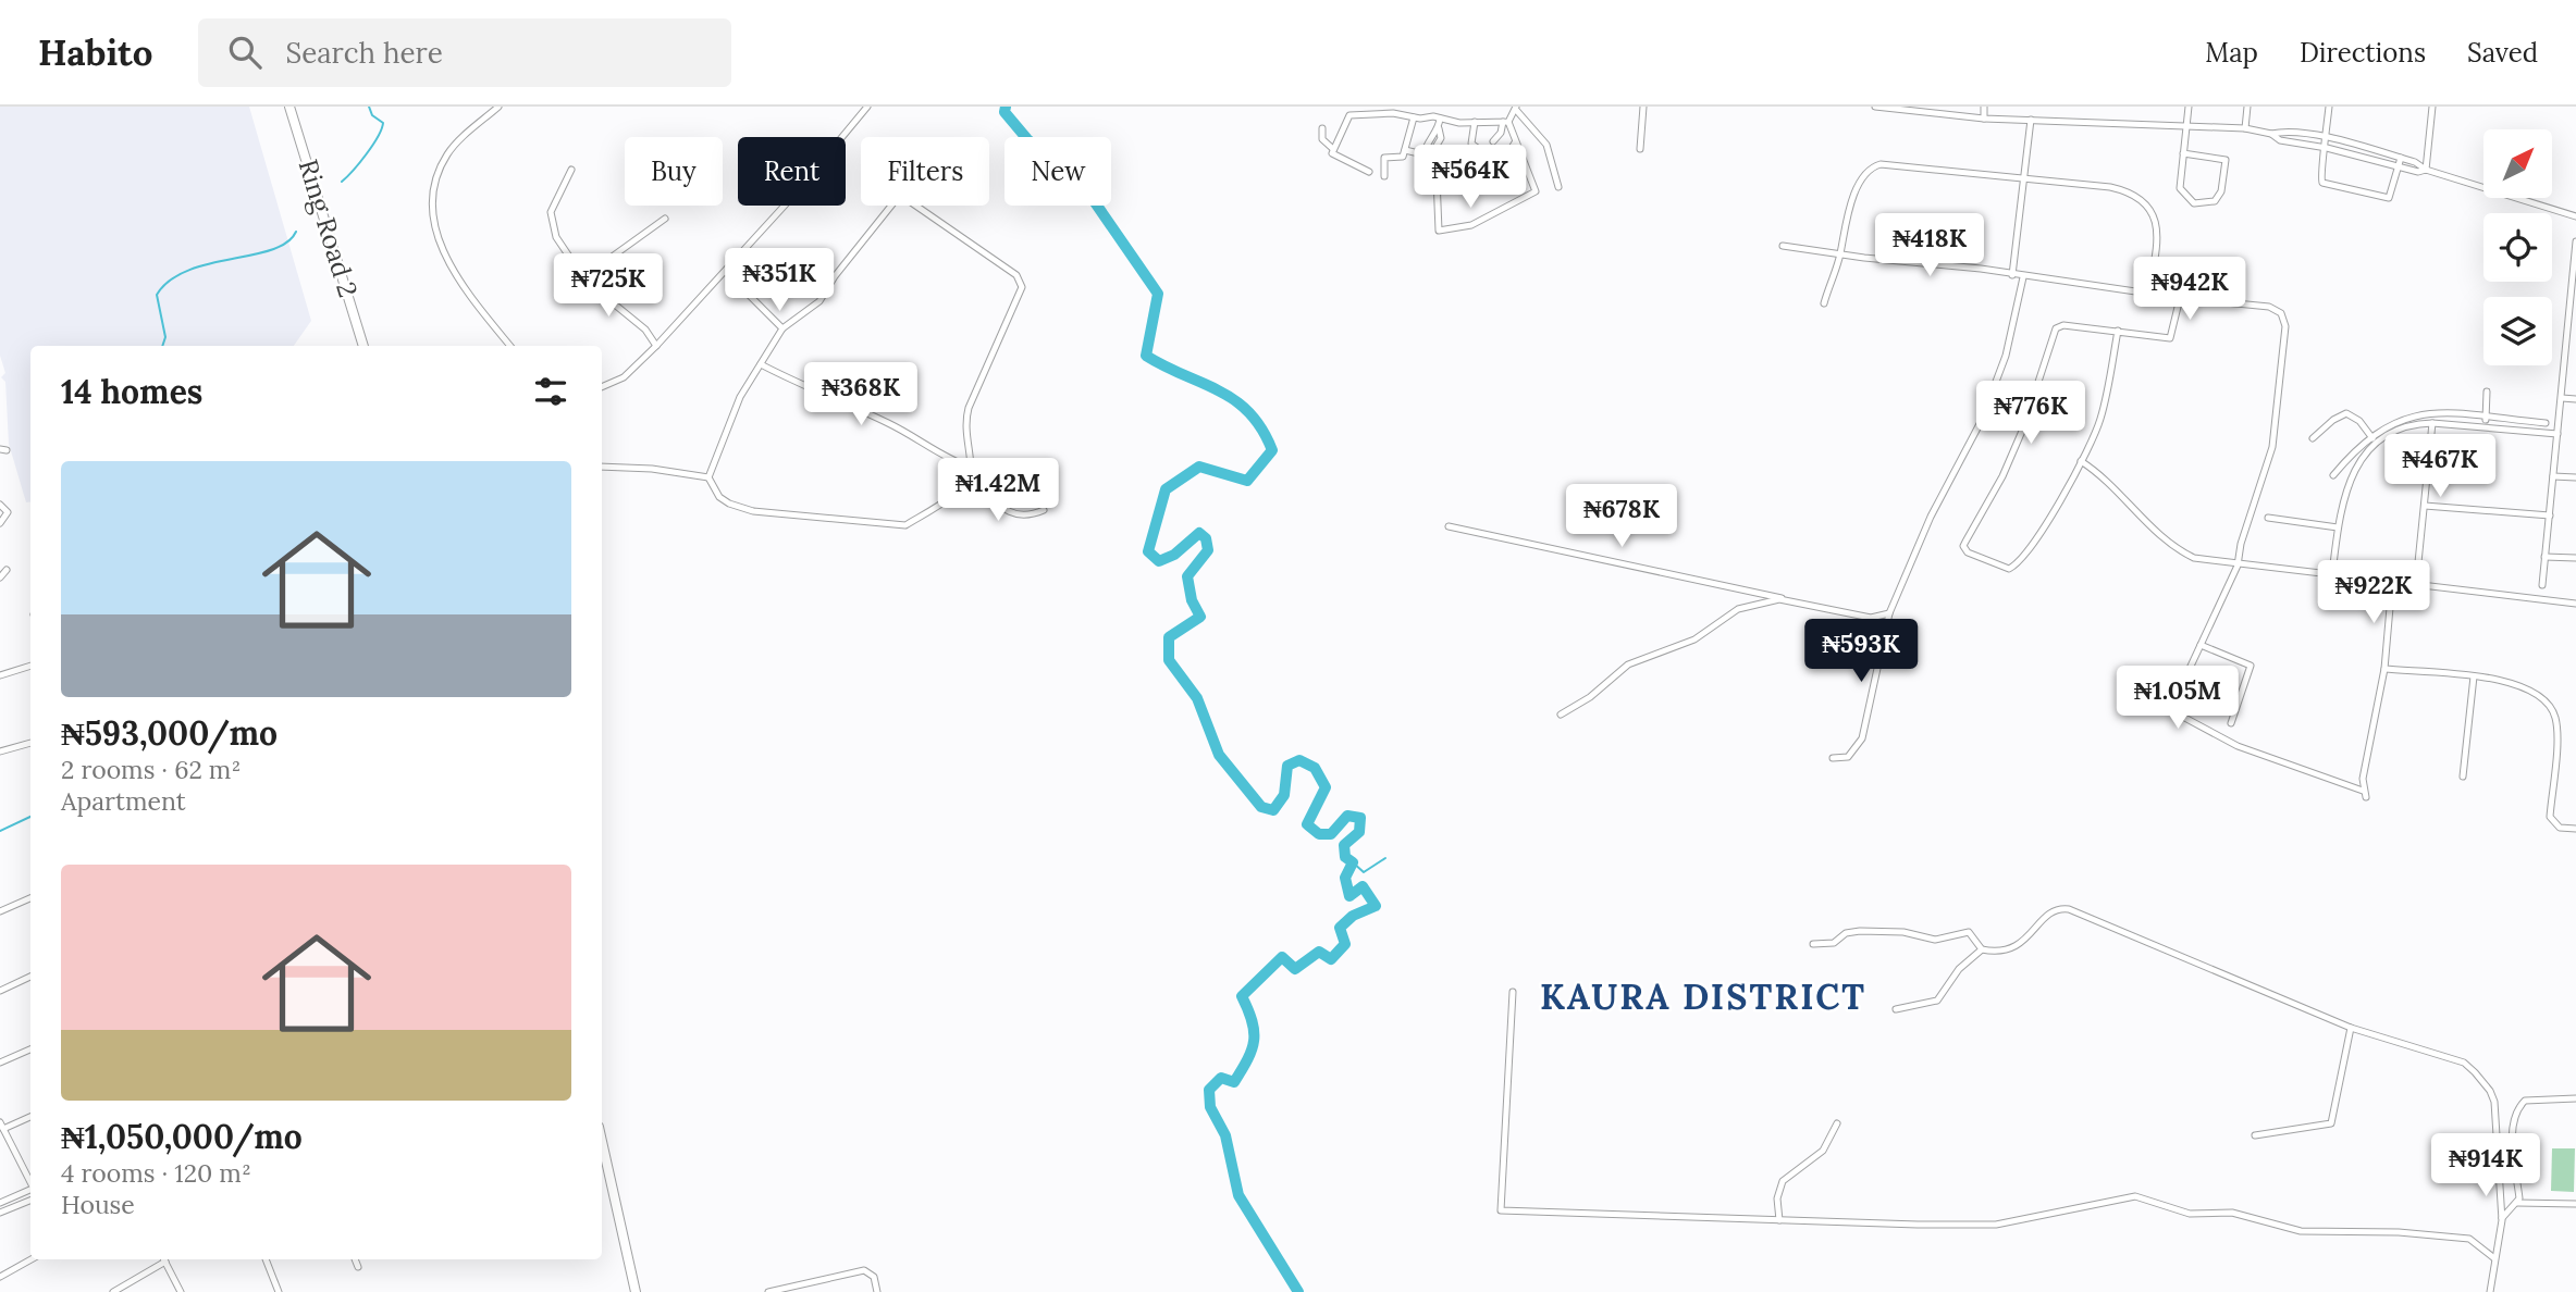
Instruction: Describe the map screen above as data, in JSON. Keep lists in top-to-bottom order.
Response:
{
  "streets": {
    "main road": ["Ring Road 2"]
  },
  "districts": ["KAURA DISTRICT"],
  "north": "top right",
  "page": {
    "header": "Habito",
    "search": "Search here",
    "nav": ["Map", "Directions", "Saved"],
    "chip": [
      "Buy",
      "Rent",
      "Filters",
      "New"
    ],
    "price": [
      "₦564K",
      "₦418K",
      "₦351K",
      "₦725K",
      "₦942K",
      "₦368K",
      "₦776K",
      "₦467K",
      "₦1.42M",
      "₦678K",
      "₦922K",
      "₦593K",
      "₦1.05M",
      "₦914K"
    ],
    "heading": "14 homes",
    "list": [
      {
        "name": "₦593,000/mo",
        "note": "2 rooms · 62 m² · Apartment"
      },
      {
        "name": "₦1,050,000/mo",
        "note": "4 rooms · 120 m² · House"
      }
    ]
  }
}
